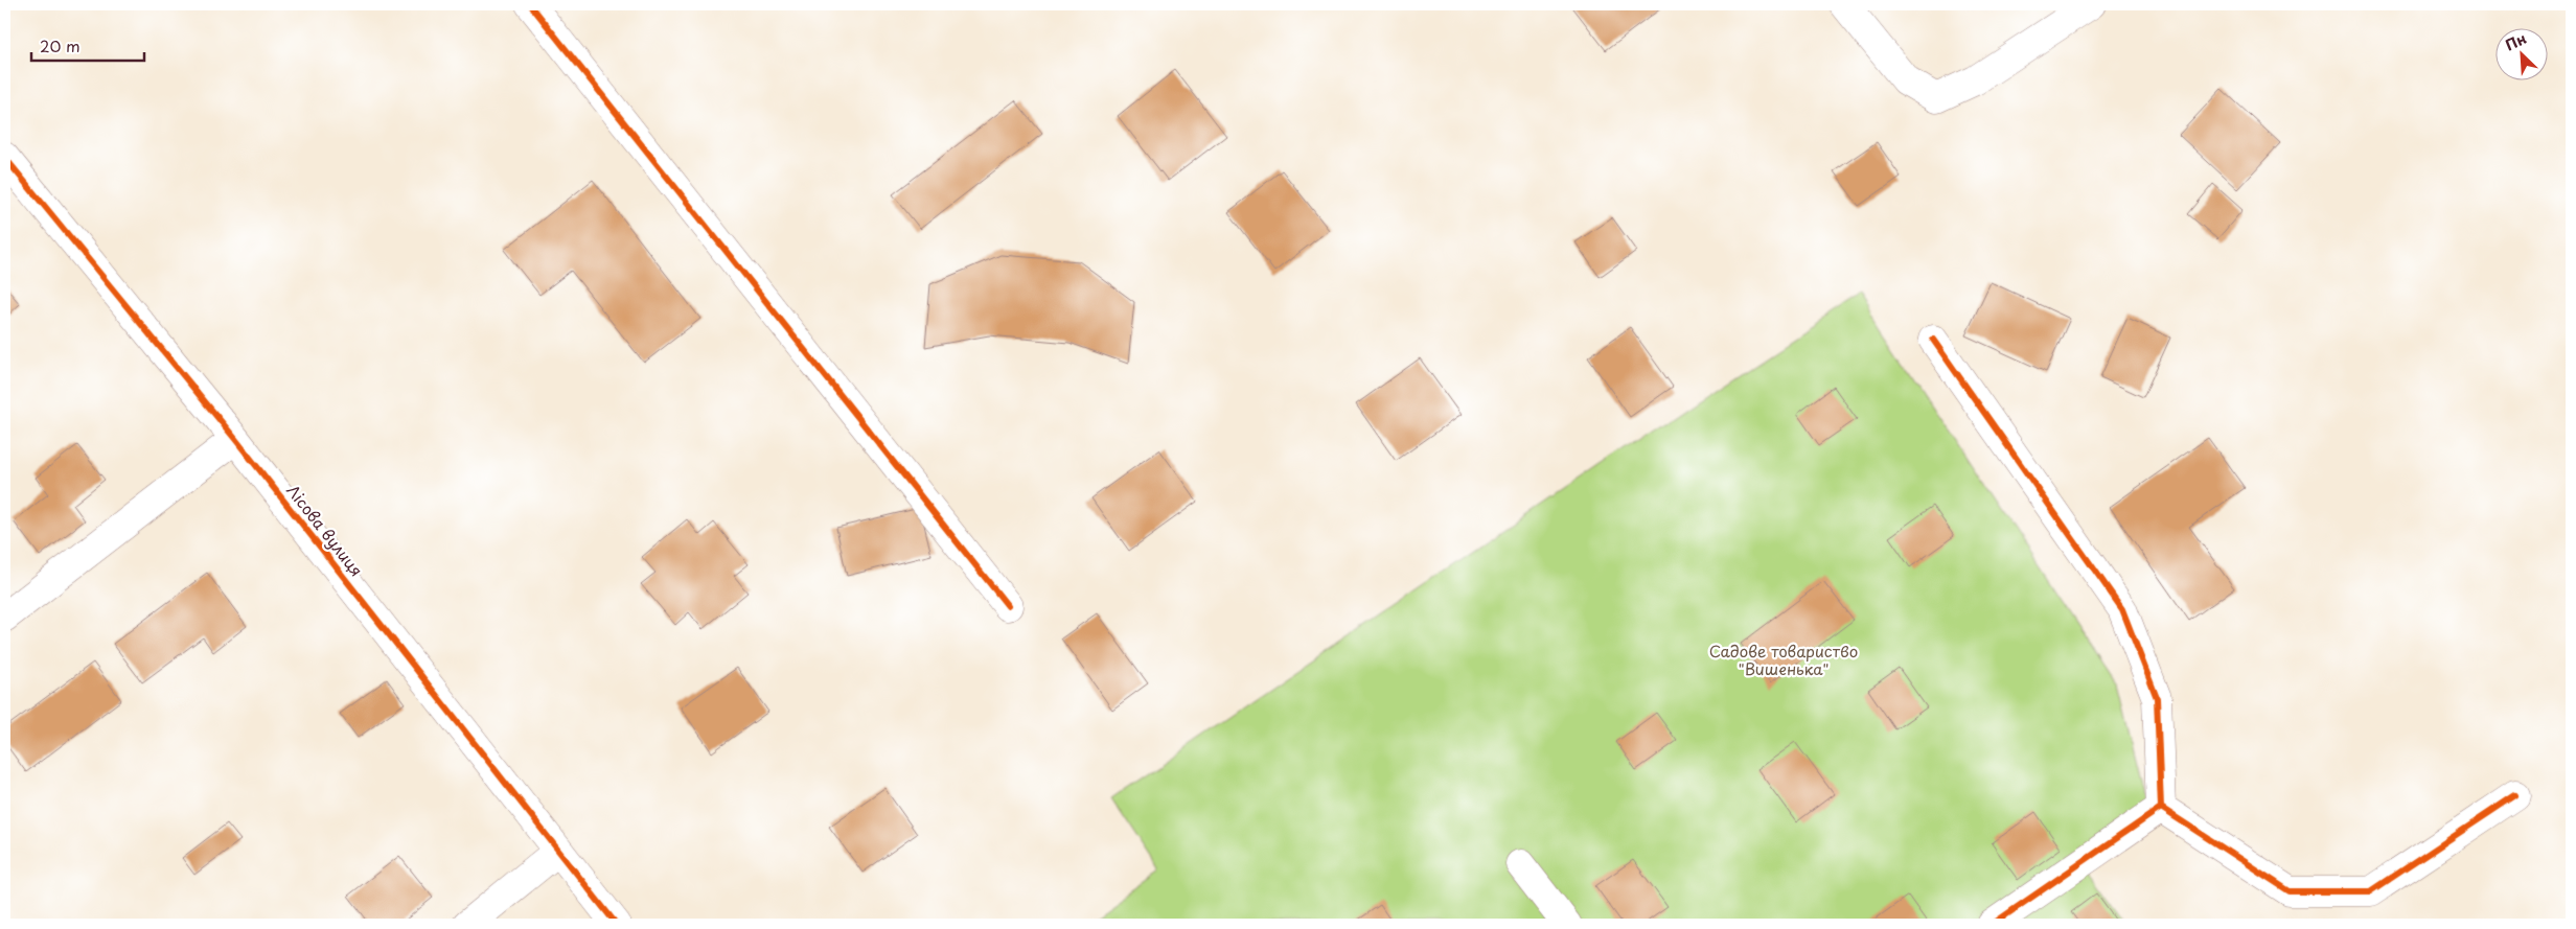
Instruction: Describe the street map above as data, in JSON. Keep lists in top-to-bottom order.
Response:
{
  "streets": {
    "street": ["Лісова вулиця"]
  },
  "parks": ["Садове товариство \"Вишенька\""],
  "scale_bar": "20 m",
  "north": "top left"
}
